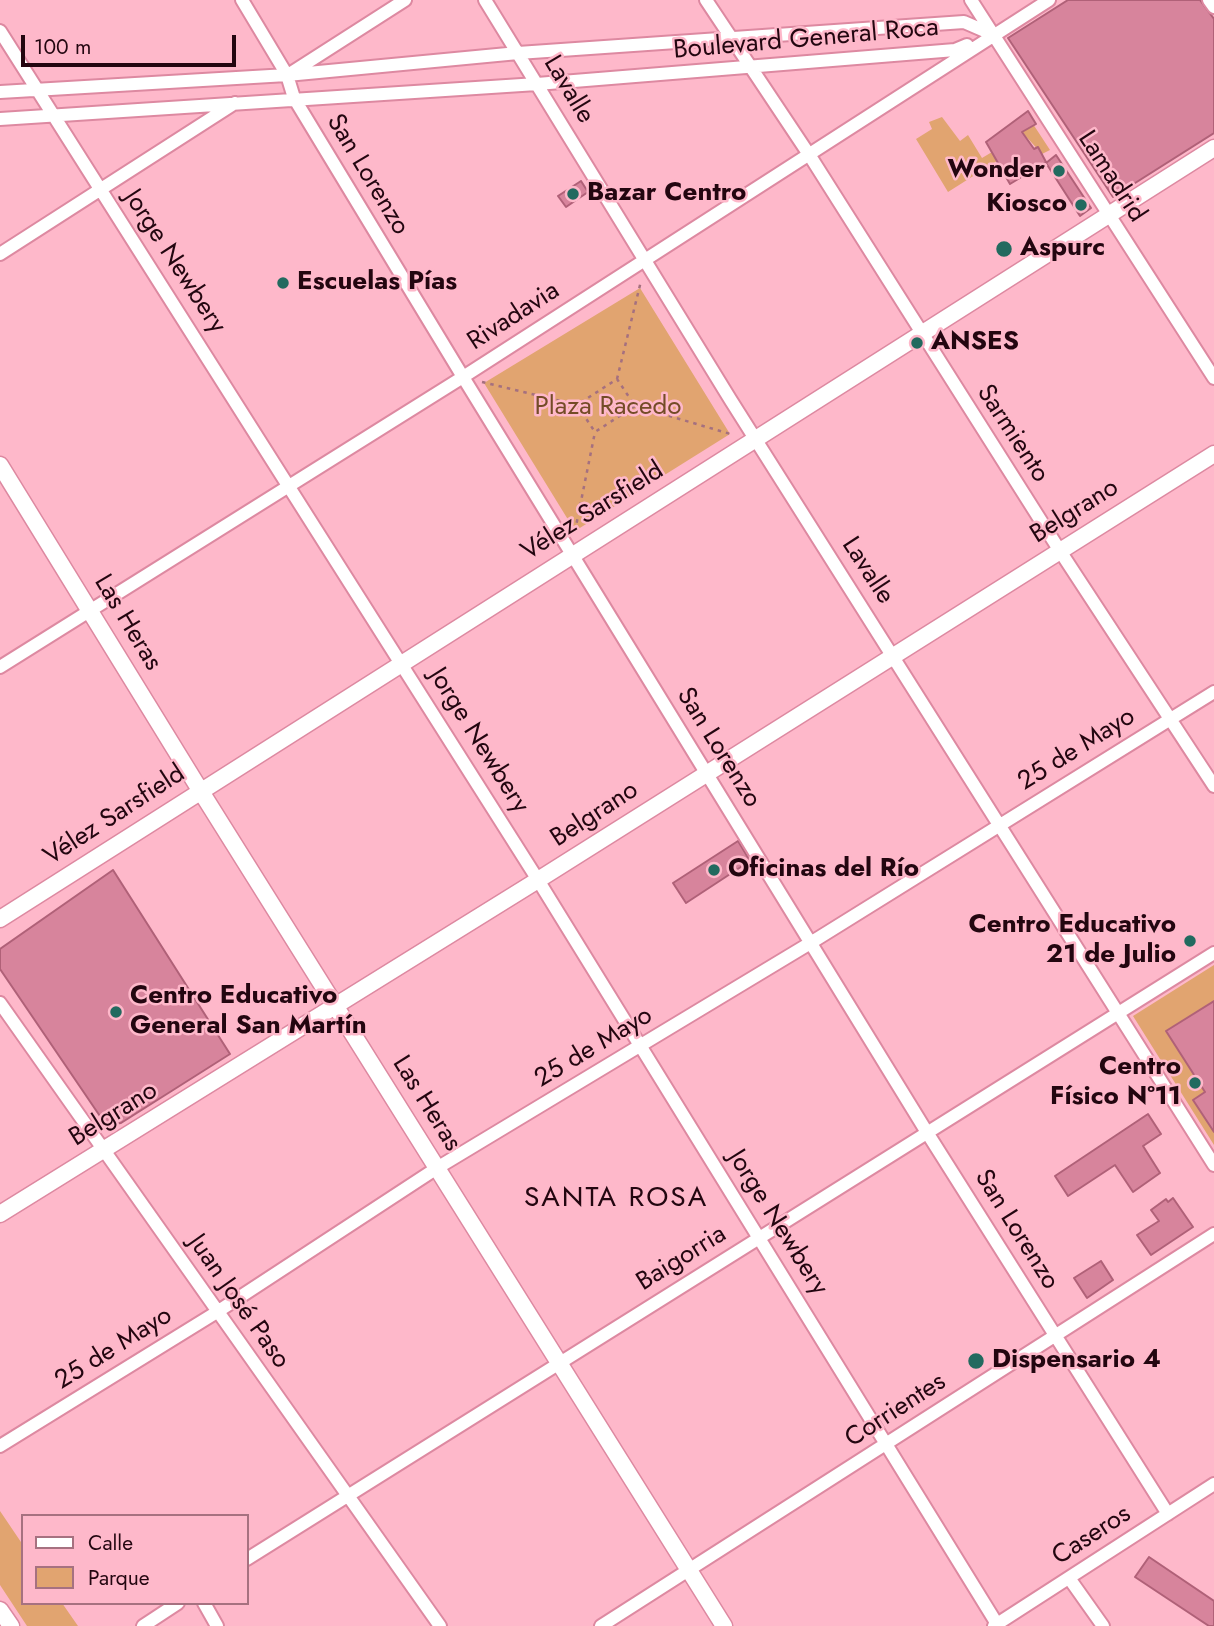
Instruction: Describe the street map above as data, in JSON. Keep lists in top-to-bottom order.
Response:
{
  "streets": {
    "main road": ["Vélez Sarsfield", "Belgrano", "Las Heras"],
    "street": [
      "Boulevard General Roca",
      "Lavalle",
      "San Lorenzo",
      "Lamadrid",
      "Jorge Newbery",
      "Rivadavia",
      "Sarmiento",
      "25 de Mayo",
      "Baigorria",
      "Juan José Paso",
      "Corrientes",
      "Caseros"
    ]
  },
  "crossings": [
    ["Boulevard General Roca", "Lavalle"],
    ["Boulevard General Roca", "San Lorenzo"],
    ["Boulevard General Roca", "Lamadrid"],
    ["Boulevard General Roca", "Jorge Newbery"],
    ["Boulevard General Roca", "Rivadavia"],
    ["Boulevard General Roca", "Sarmiento"],
    ["Lavalle", "Rivadavia"],
    ["Lavalle", "Vélez Sarsfield"],
    ["Lavalle", "Belgrano"],
    ["Lavalle", "25 de Mayo"],
    ["Lavalle", "Baigorria"],
    ["San Lorenzo", "Rivadavia"],
    ["San Lorenzo", "Vélez Sarsfield"],
    ["San Lorenzo", "Belgrano"],
    ["San Lorenzo", "25 de Mayo"],
    ["San Lorenzo", "Baigorria"],
    ["San Lorenzo", "Corrientes"],
    ["San Lorenzo", "Caseros"],
    ["Lamadrid", "Rivadavia"],
    ["Lamadrid", "Vélez Sarsfield"],
    ["Jorge Newbery", "Rivadavia"],
    ["Jorge Newbery", "Vélez Sarsfield"],
    ["Jorge Newbery", "Belgrano"],
    ["Jorge Newbery", "25 de Mayo"],
    ["Jorge Newbery", "Baigorria"],
    ["Jorge Newbery", "Corrientes"],
    ["Jorge Newbery", "Caseros"],
    ["Rivadavia", "Sarmiento"],
    ["Rivadavia", "Las Heras"],
    ["Sarmiento", "Vélez Sarsfield"],
    ["Sarmiento", "Belgrano"],
    ["Sarmiento", "25 de Mayo"],
    ["Vélez Sarsfield", "Las Heras"],
    ["Belgrano", "Las Heras"],
    ["Belgrano", "Juan José Paso"],
    ["Las Heras", "25 de Mayo"],
    ["Las Heras", "Baigorria"],
    ["Las Heras", "Corrientes"],
    ["25 de Mayo", "Juan José Paso"],
    ["Baigorria", "Juan José Paso"]
  ],
  "districts": ["SANTA ROSA"],
  "parks": ["Plaza Racedo"],
  "places": [
    "Wonder",
    "Bazar Centro",
    "Kiosco",
    "Aspurc",
    "Escuelas Pías",
    "ANSES",
    "Oficinas del Río",
    "Centro Educativo 21 de Julio",
    "Centro Educativo General San Martín",
    "Centro Físico Nº11",
    "Dispensario 4"
  ],
  "legend": ["Calle", "Parque"],
  "scale_bar": "100 m"
}
